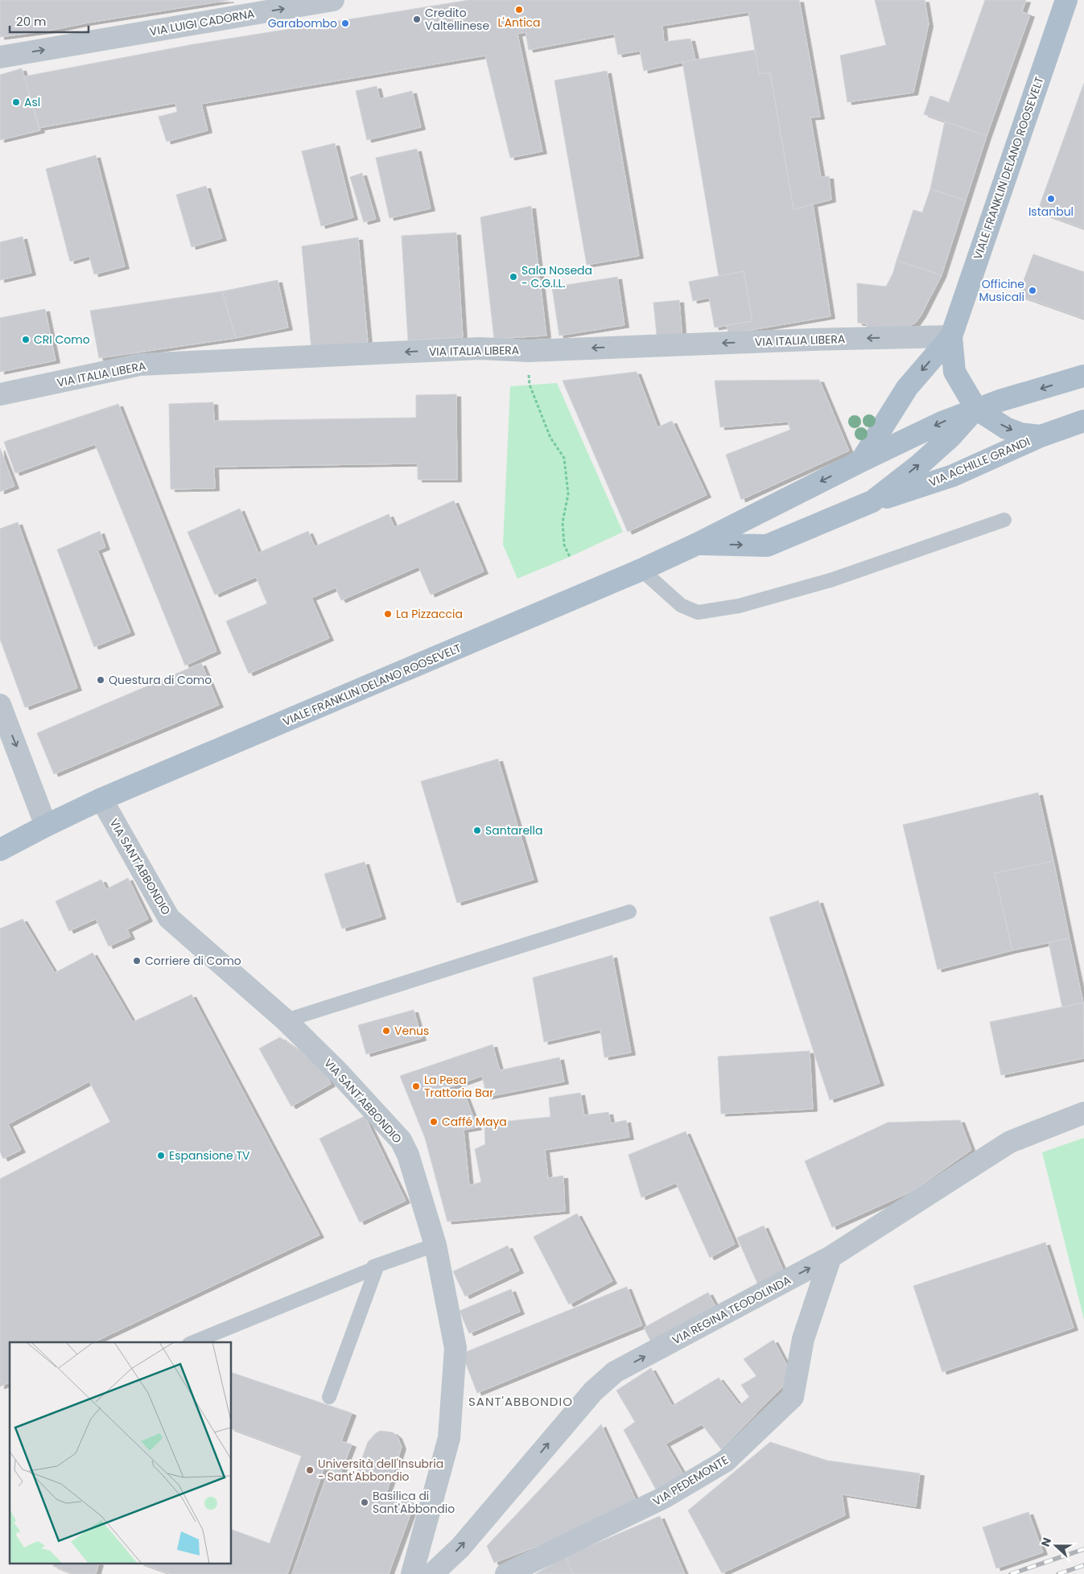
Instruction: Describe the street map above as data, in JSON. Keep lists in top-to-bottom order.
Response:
{
  "streets": {
    "main road": ["VIALE FRANKLIN DELANO ROOSEVELT", "VIA ACHILLE GRANDI"],
    "street": [
      "VIA LUIGI CADORNA",
      "VIA ITALIA LIBERA",
      "VIA SANT'ABBONDIO",
      "VIA REGINA TEODOLINDA",
      "VIA PEDEMONTE"
    ]
  },
  "crossings": [
    ["VIALE FRANKLIN DELANO ROOSEVELT", "VIA ITALIA LIBERA"],
    ["VIALE FRANKLIN DELANO ROOSEVELT", "VIA ACHILLE GRANDI"],
    ["VIALE FRANKLIN DELANO ROOSEVELT", "VIA SANT'ABBONDIO"],
    ["VIA REGINA TEODOLINDA", "VIA PEDEMONTE"]
  ],
  "one_way": ["VIA LUIGI CADORNA", "VIA ITALIA LIBERA", "VIA REGINA TEODOLINDA"],
  "districts": ["SANT'ABBONDIO"],
  "places": [
    "L'Antica",
    "Credito Valtellinese",
    "Garabombo",
    "Asl",
    "Istanbul",
    "Sala Noseda - C.G.I.L.",
    "Officine Musicali",
    "CRI Como",
    "La Pizzaccia",
    "Questura di Como",
    "Santarella",
    "Corriere di Como",
    "Venus",
    "La Pesa Trattoria Bar",
    "Caffé Maya",
    "Espansione TV",
    "Università dell'Insubria - Sant'Abbondio",
    "Basilica di Sant'Abbondio"
  ],
  "scale_bar": "20 m",
  "north": "left"
}
